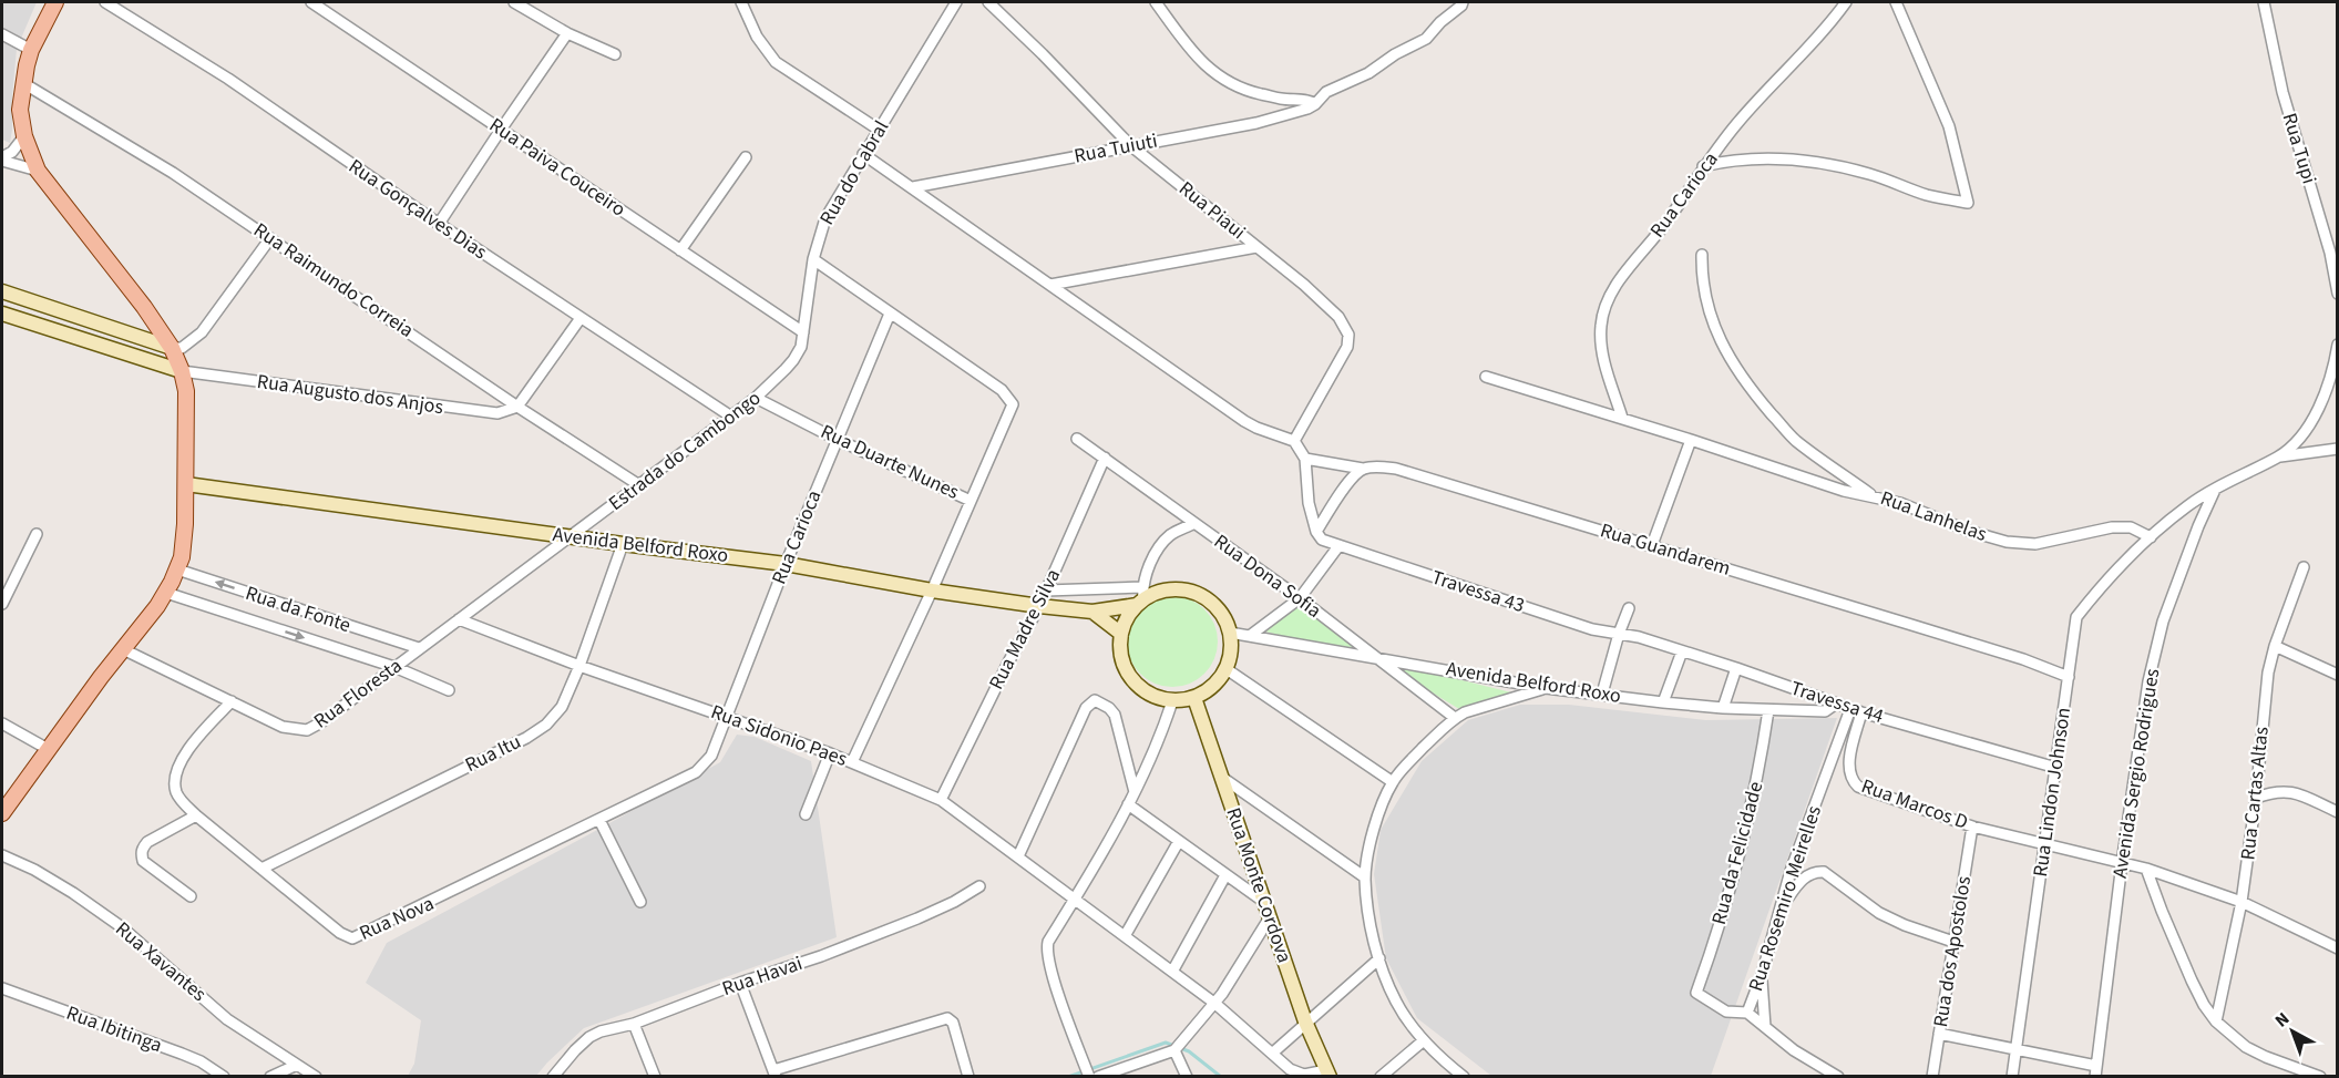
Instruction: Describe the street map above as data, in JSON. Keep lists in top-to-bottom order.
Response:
{
  "streets": {
    "street": [
      "Rua Tuiuti",
      "Rua Tupi",
      "Rua Paiva Couceiro",
      "Rua do Cabral",
      "Rua Carioca",
      "Rua Gonçalves Dias",
      "Rua Piaui",
      "Rua Raimundo Correia",
      "Rua Augusto dos Anjos",
      "Estrada do Cambongo",
      "Rua Duarte Nunes",
      "Rua Lanhelas",
      "Avenida Belford Roxo",
      "Rua Guandarem",
      "Rua Dona Sofia",
      "Travessa 43",
      "Rua da Fonte",
      "Rua Madre Silva",
      "Rua Floresta",
      "Travessa 44",
      "Rua Sidonio Paes",
      "Rua Itu",
      "Avenida Sergio Rodrigues",
      "Rua Lindon Johnson",
      "Rua Cartas Altas",
      "Rua Marcos D",
      "Rua da Felicidade",
      "Rua Monte Cordova",
      "Rua Rosemiro Meirelles",
      "Rua Nova",
      "Rua dos Apostolos",
      "Rua Xavantes",
      "Rua Havai",
      "Rua Ibitinga"
    ]
  },
  "crossings": [
    ["Rua Tuiuti", "Rua Piaui"],
    ["Rua Paiva Couceiro", "Rua do Cabral"],
    ["Rua do Cabral", "Estrada do Cambongo"],
    ["Rua Carioca", "Rua Duarte Nunes"],
    ["Rua Carioca", "Rua Lanhelas"],
    ["Rua Carioca", "Avenida Belford Roxo"],
    ["Rua Carioca", "Rua Sidonio Paes"],
    ["Rua Carioca", "Rua Nova"],
    ["Rua Gonçalves Dias", "Estrada do Cambongo"],
    ["Rua Raimundo Correia", "Rua Augusto dos Anjos"],
    ["Rua Raimundo Correia", "Estrada do Cambongo"],
    ["Estrada do Cambongo", "Rua Duarte Nunes"],
    ["Estrada do Cambongo", "Avenida Belford Roxo"],
    ["Estrada do Cambongo", "Rua Floresta"],
    ["Rua Duarte Nunes", "Avenida Belford Roxo"],
    ["Rua Duarte Nunes", "Rua Sidonio Paes"],
    ["Rua Lanhelas", "Rua Lindon Johnson"],
    ["Avenida Belford Roxo", "Rua Dona Sofia"],
    ["Avenida Belford Roxo", "Rua Madre Silva"],
    ["Avenida Belford Roxo", "Rua Floresta"],
    ["Avenida Belford Roxo", "Travessa 44"],
    ["Avenida Belford Roxo", "Rua Itu"],
    ["Avenida Belford Roxo", "Rua da Felicidade"],
    ["Avenida Belford Roxo", "Rua Monte Cordova"],
    ["Rua Guandarem", "Rua Lindon Johnson"],
    ["Rua Dona Sofia", "Rua Madre Silva"],
    ["Travessa 43", "Travessa 44"],
    ["Rua da Fonte", "Rua Floresta"],
    ["Rua Madre Silva", "Rua Sidonio Paes"],
    ["Rua Floresta", "Rua Sidonio Paes"],
    ["Rua Floresta", "Rua Nova"],
    ["Travessa 44", "Rua Lindon Johnson"],
    ["Travessa 44", "Rua Marcos D"],
    ["Travessa 44", "Rua Rosemiro Meirelles"],
    ["Rua Sidonio Paes", "Rua Itu"],
    ["Rua Sidonio Paes", "Rua Monte Cordova"],
    ["Rua Itu", "Rua Nova"],
    ["Avenida Sergio Rodrigues", "Rua Marcos D"],
    ["Rua Lindon Johnson", "Rua Marcos D"],
    ["Rua Cartas Altas", "Rua Marcos D"],
    ["Rua Marcos D", "Rua Rosemiro Meirelles"],
    ["Rua Marcos D", "Rua dos Apostolos"],
    ["Rua da Felicidade", "Rua Rosemiro Meirelles"]
  ],
  "north": "top left"
}
